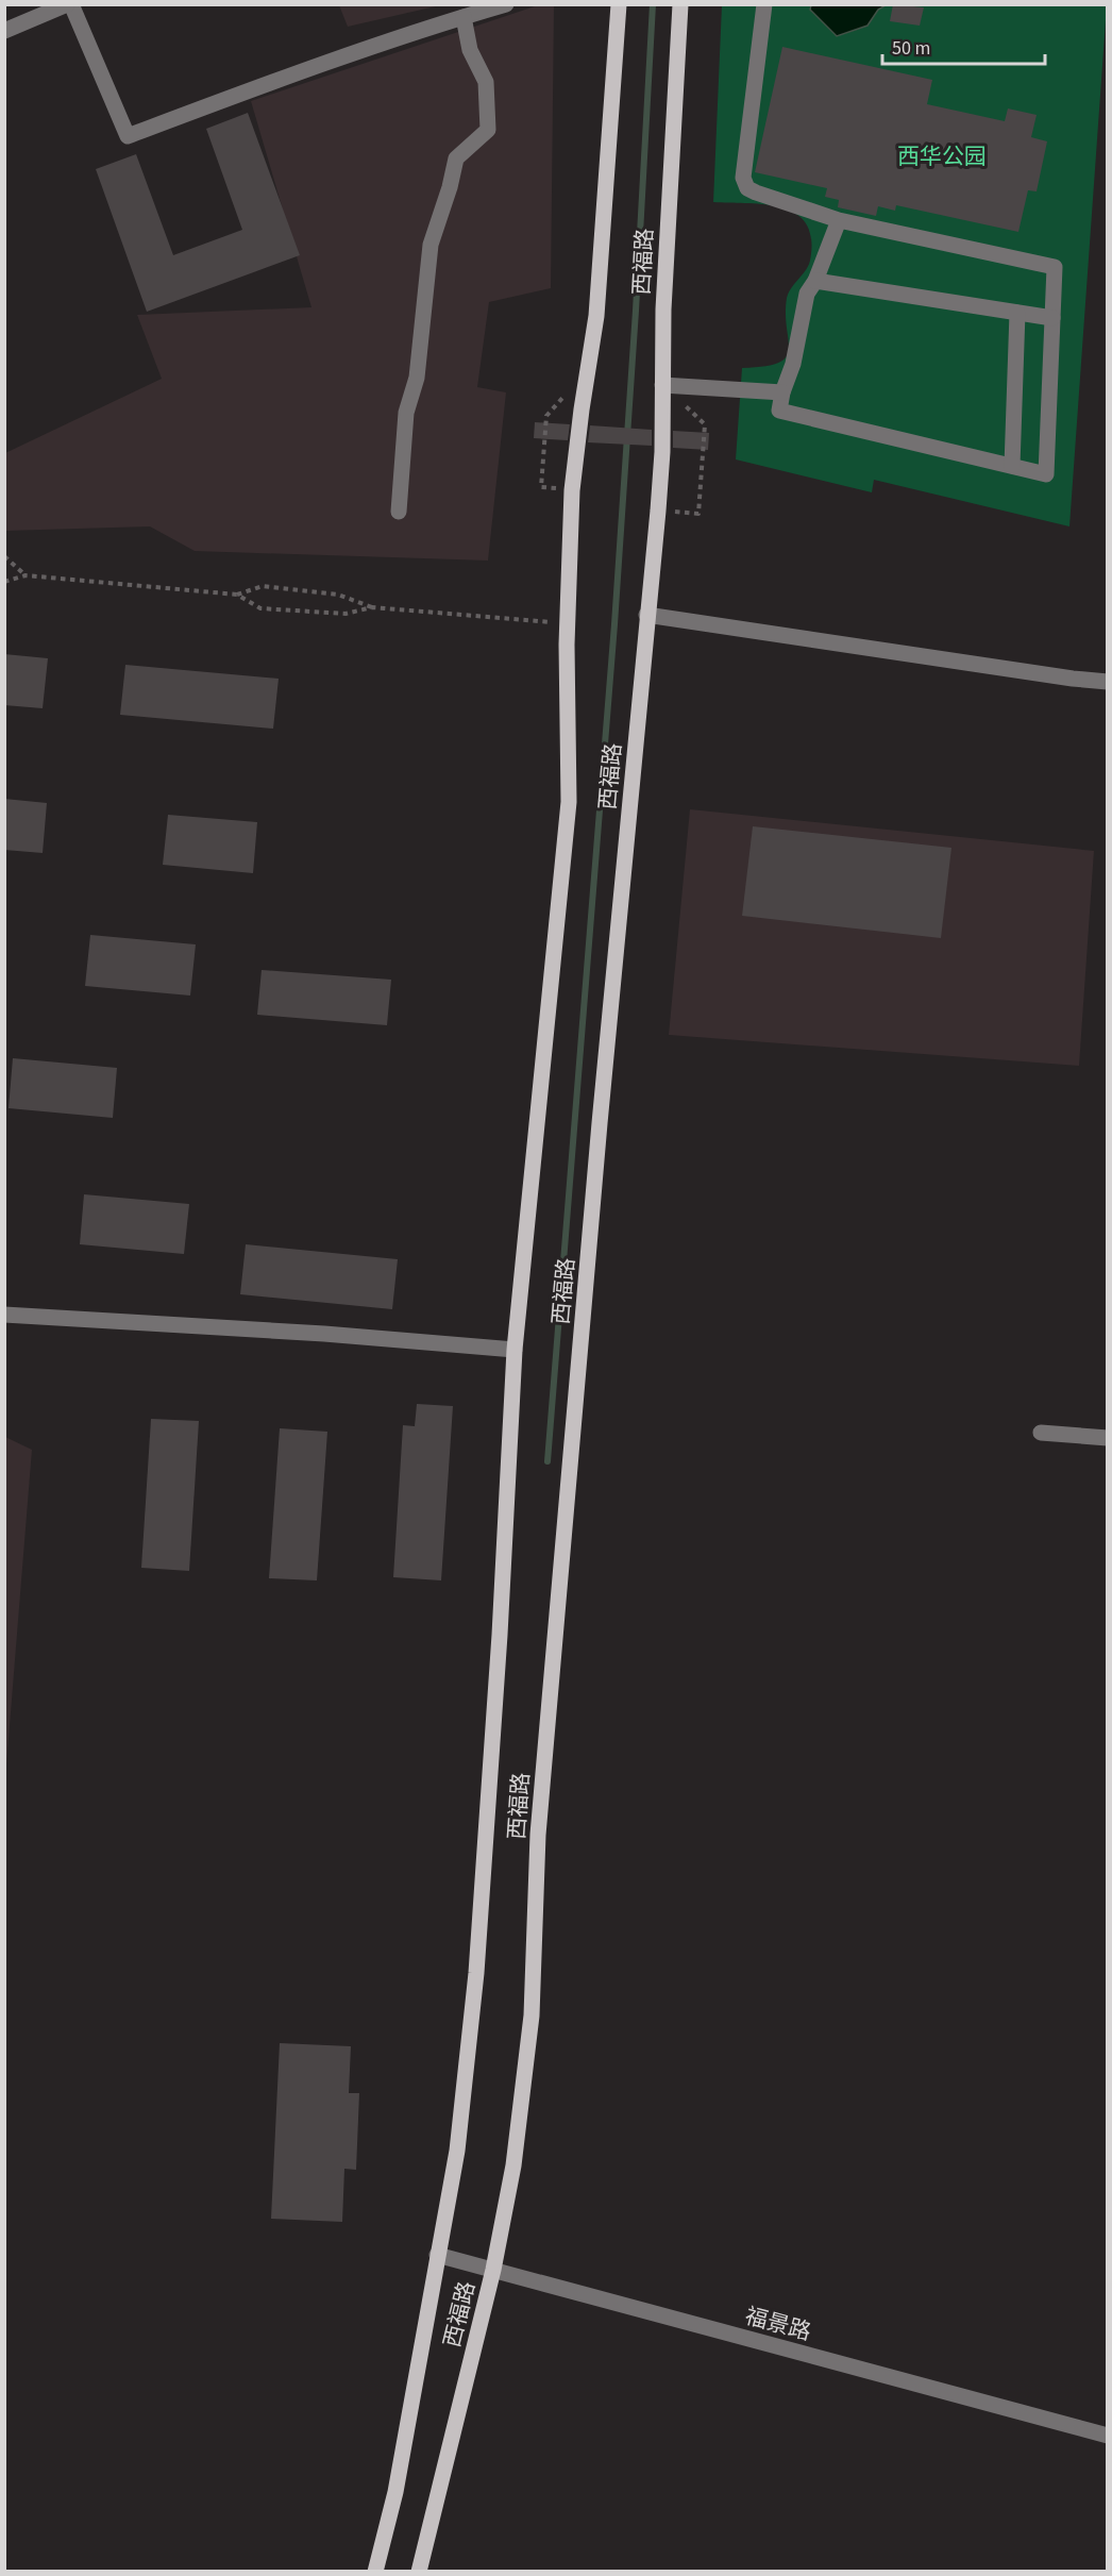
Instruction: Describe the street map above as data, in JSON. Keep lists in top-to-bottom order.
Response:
{
  "streets": {
    "main road": ["西福路"],
    "street": ["福景路"]
  },
  "crossings": [
    ["西福路", "福景路"]
  ],
  "parks": ["西华公园"],
  "scale_bar": "50 m"
}
